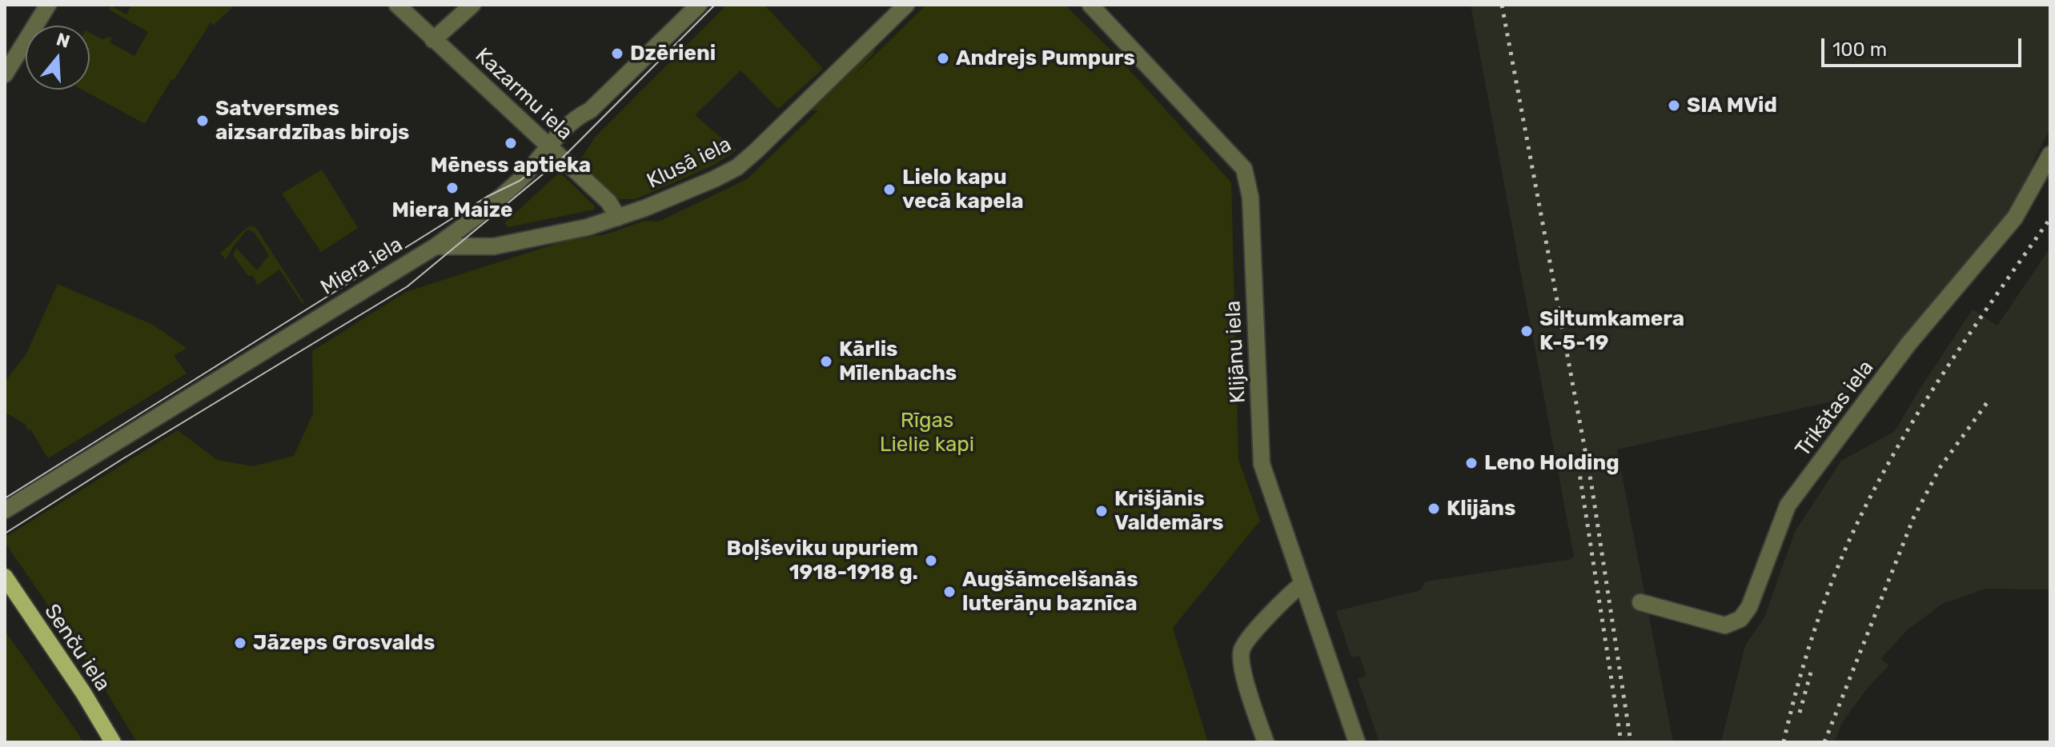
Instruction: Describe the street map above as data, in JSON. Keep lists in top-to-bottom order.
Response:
{
  "streets": {
    "main road": ["Senču iela"],
    "street": [
      "Kazarmu iela",
      "Klusā iela",
      "Miera iela",
      "Klijānu iela",
      "Trikātas iela"
    ]
  },
  "crossings": [
    ["Kazarmu iela", "Klusā iela"],
    ["Kazarmu iela", "Miera iela"],
    ["Klusā iela", "Miera iela"]
  ],
  "parks": ["Rīgas Lielie kapi"],
  "places": [
    "Dzērieni",
    "Andrejs Pumpurs",
    "SIA MVid",
    "Satversmes aizsardzības birojs",
    "Mēness aptieka",
    "Miera Maize",
    "Lielo kapu vecā kapela",
    "Siltumkamera K-5-19",
    "Kārlis Mīlenbachs",
    "Leno Holding",
    "Klijāns",
    "Krišjānis Valdemārs",
    "Boļševiku upuriem 1918-1918 g.",
    "Augšāmcelšanās luterāņu baznīca",
    "Jāzeps Grosvalds"
  ],
  "scale_bar": "100 m",
  "north": "top"
}
